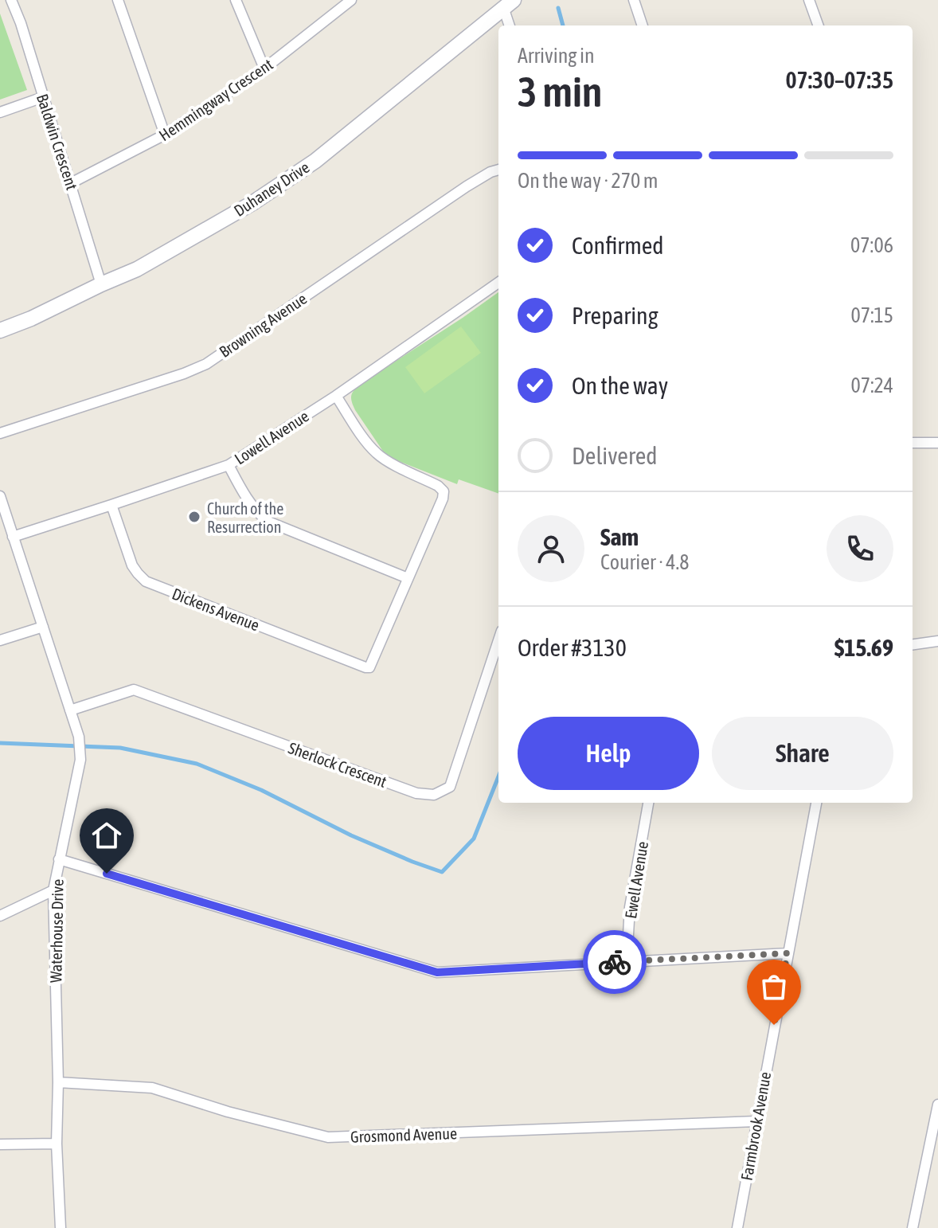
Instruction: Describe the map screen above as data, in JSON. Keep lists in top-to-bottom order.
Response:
{
  "streets": {
    "street": [
      "Hemmingway Crescent",
      "Baldwin Crescent",
      "Duhaney Drive",
      "Browning Avenue",
      "Lowell Avenue",
      "Dickens Avenue",
      "Sherlock Crescent",
      "Ewell Avenue",
      "Waterhouse Drive",
      "Farmbrook Avenue",
      "Grosmond Avenue"
    ]
  },
  "crossings": [
    ["Hemmingway Crescent", "Baldwin Crescent"],
    ["Baldwin Crescent", "Duhaney Drive"],
    ["Lowell Avenue", "Dickens Avenue"],
    ["Lowell Avenue", "Waterhouse Drive"],
    ["Sherlock Crescent", "Waterhouse Drive"],
    ["Waterhouse Drive", "Grosmond Avenue"],
    ["Farmbrook Avenue", "Grosmond Avenue"]
  ],
  "places": ["Church of the Resurrection"],
  "page": {
    "heading": ["3 min", "Arriving in", "07:30–07:35"],
    "panel": [
      "Sam",
      "Courier · 4.8",
      "Order #3130",
      "$15.69"
    ],
    "bar": "On the way · 270 m",
    "list": [
      ["Confirmed", "07:06"],
      ["Preparing", "07:15"],
      ["On the way", "07:24"],
      "Delivered"
    ],
    "buttons": ["Help", "Share"]
  }
}
